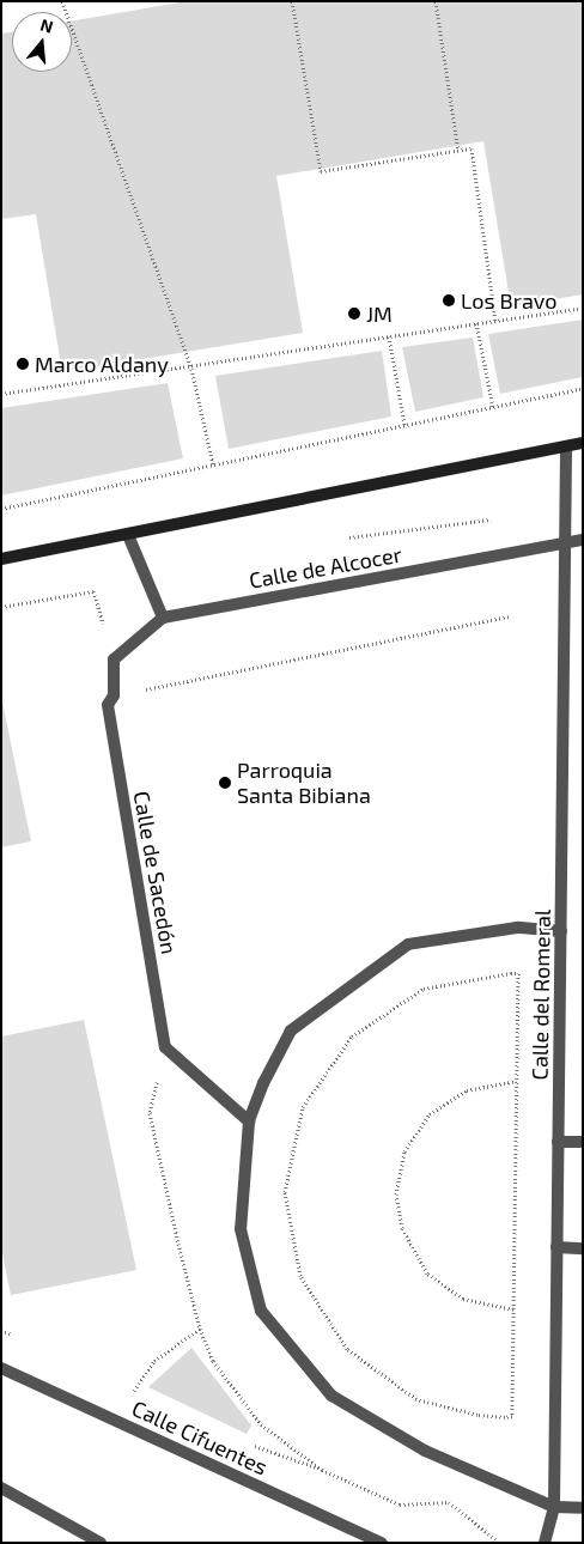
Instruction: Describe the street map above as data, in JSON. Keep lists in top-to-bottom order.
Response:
{
  "streets": {
    "street": [
      "Calle de Alcocer",
      "Calle de Sacedón",
      "Calle del Romeral",
      "Calle Cifuentes"
    ]
  },
  "crossings": [
    ["Calle de Alcocer", "Calle de Sacedón"],
    ["Calle de Alcocer", "Calle del Romeral"]
  ],
  "places": [
    "Los Bravo",
    "JM",
    "Marco Aldany",
    "Parroquia Santa Bibiana"
  ],
  "north": "top"
}
